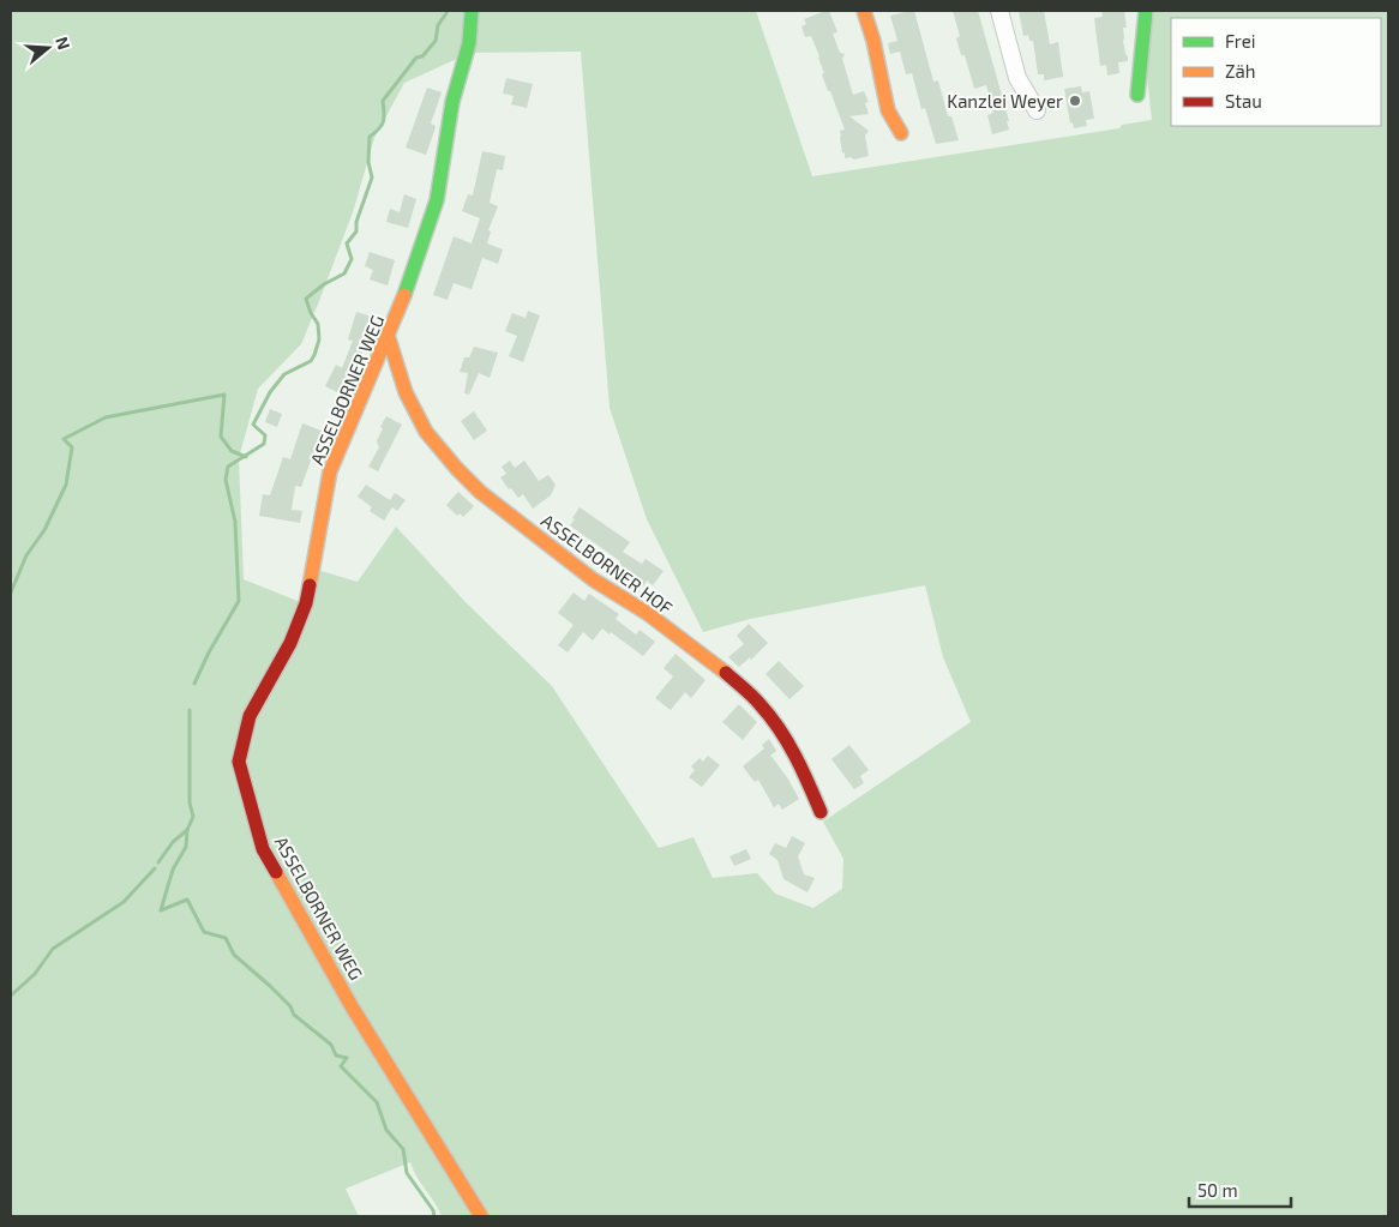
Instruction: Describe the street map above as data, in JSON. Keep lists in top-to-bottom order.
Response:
{
  "streets": {
    "street": ["ASSELBORNER WEG", "ASSELBORNER HOF"]
  },
  "crossings": [
    ["ASSELBORNER WEG", "ASSELBORNER HOF"]
  ],
  "places": ["Kanzlei Weyer"],
  "legend": ["Frei", "Zäh", "Stau"],
  "scale_bar": "50 m",
  "north": "right"
}
